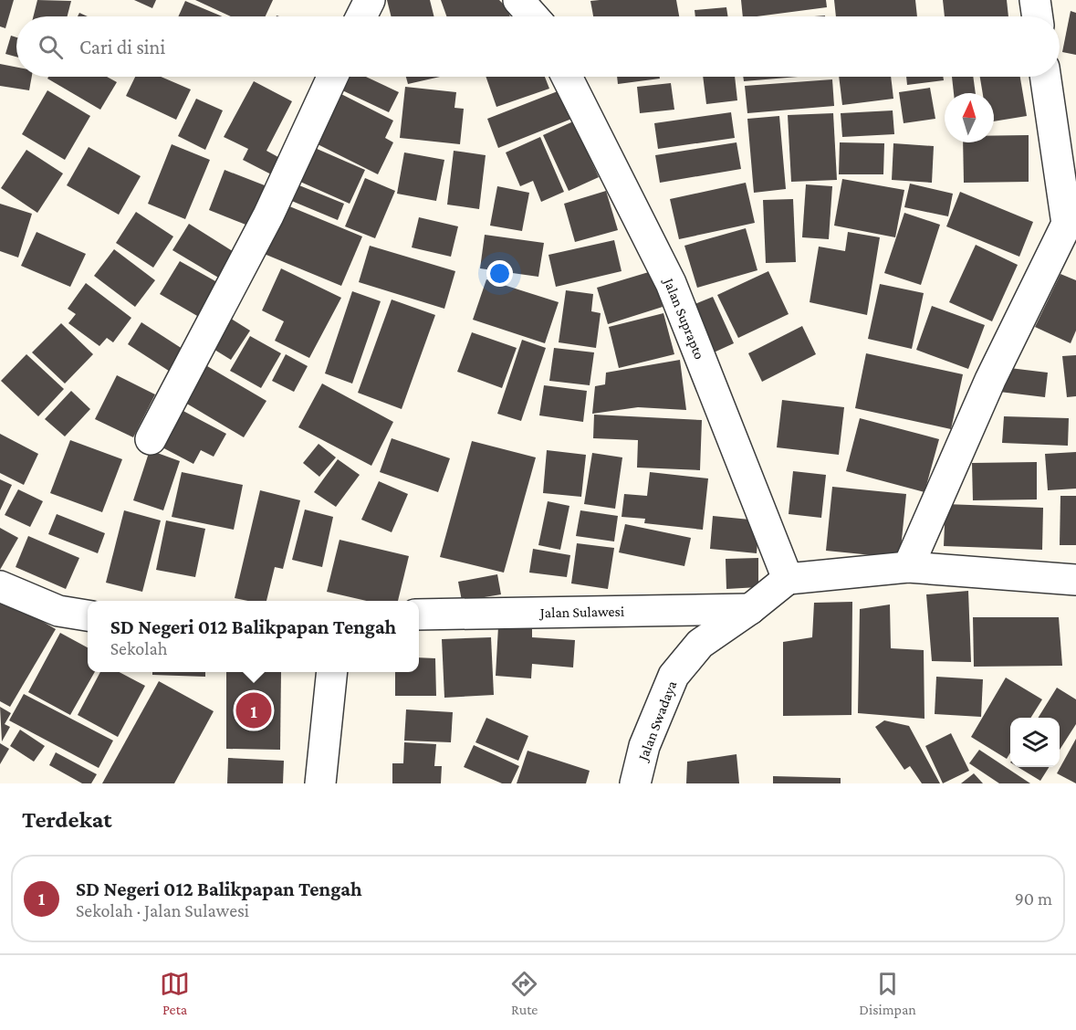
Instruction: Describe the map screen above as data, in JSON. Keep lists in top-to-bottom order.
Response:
{
  "streets": {
    "street": ["Jalan Suprapto", "Jalan Sulawesi", "Jalan Swadaya"]
  },
  "crossings": [
    ["Jalan Suprapto", "Jalan Swadaya"],
    ["Jalan Sulawesi", "Jalan Swadaya"]
  ],
  "north": "top",
  "page": {
    "search": "Cari di sini",
    "popup": ["SD Negeri 012 Balikpapan Tengah", "Sekolah"],
    "pins": "1",
    "heading": "Terdekat",
    "list": [
      {
        "mark": "1",
        "name": "SD Negeri 012 Balikpapan Tengah",
        "note": "Sekolah · Jalan Sulawesi",
        "value": "90 m"
      }
    ],
    "nav": ["Peta", "Rute", "Disimpan"]
  }
}
